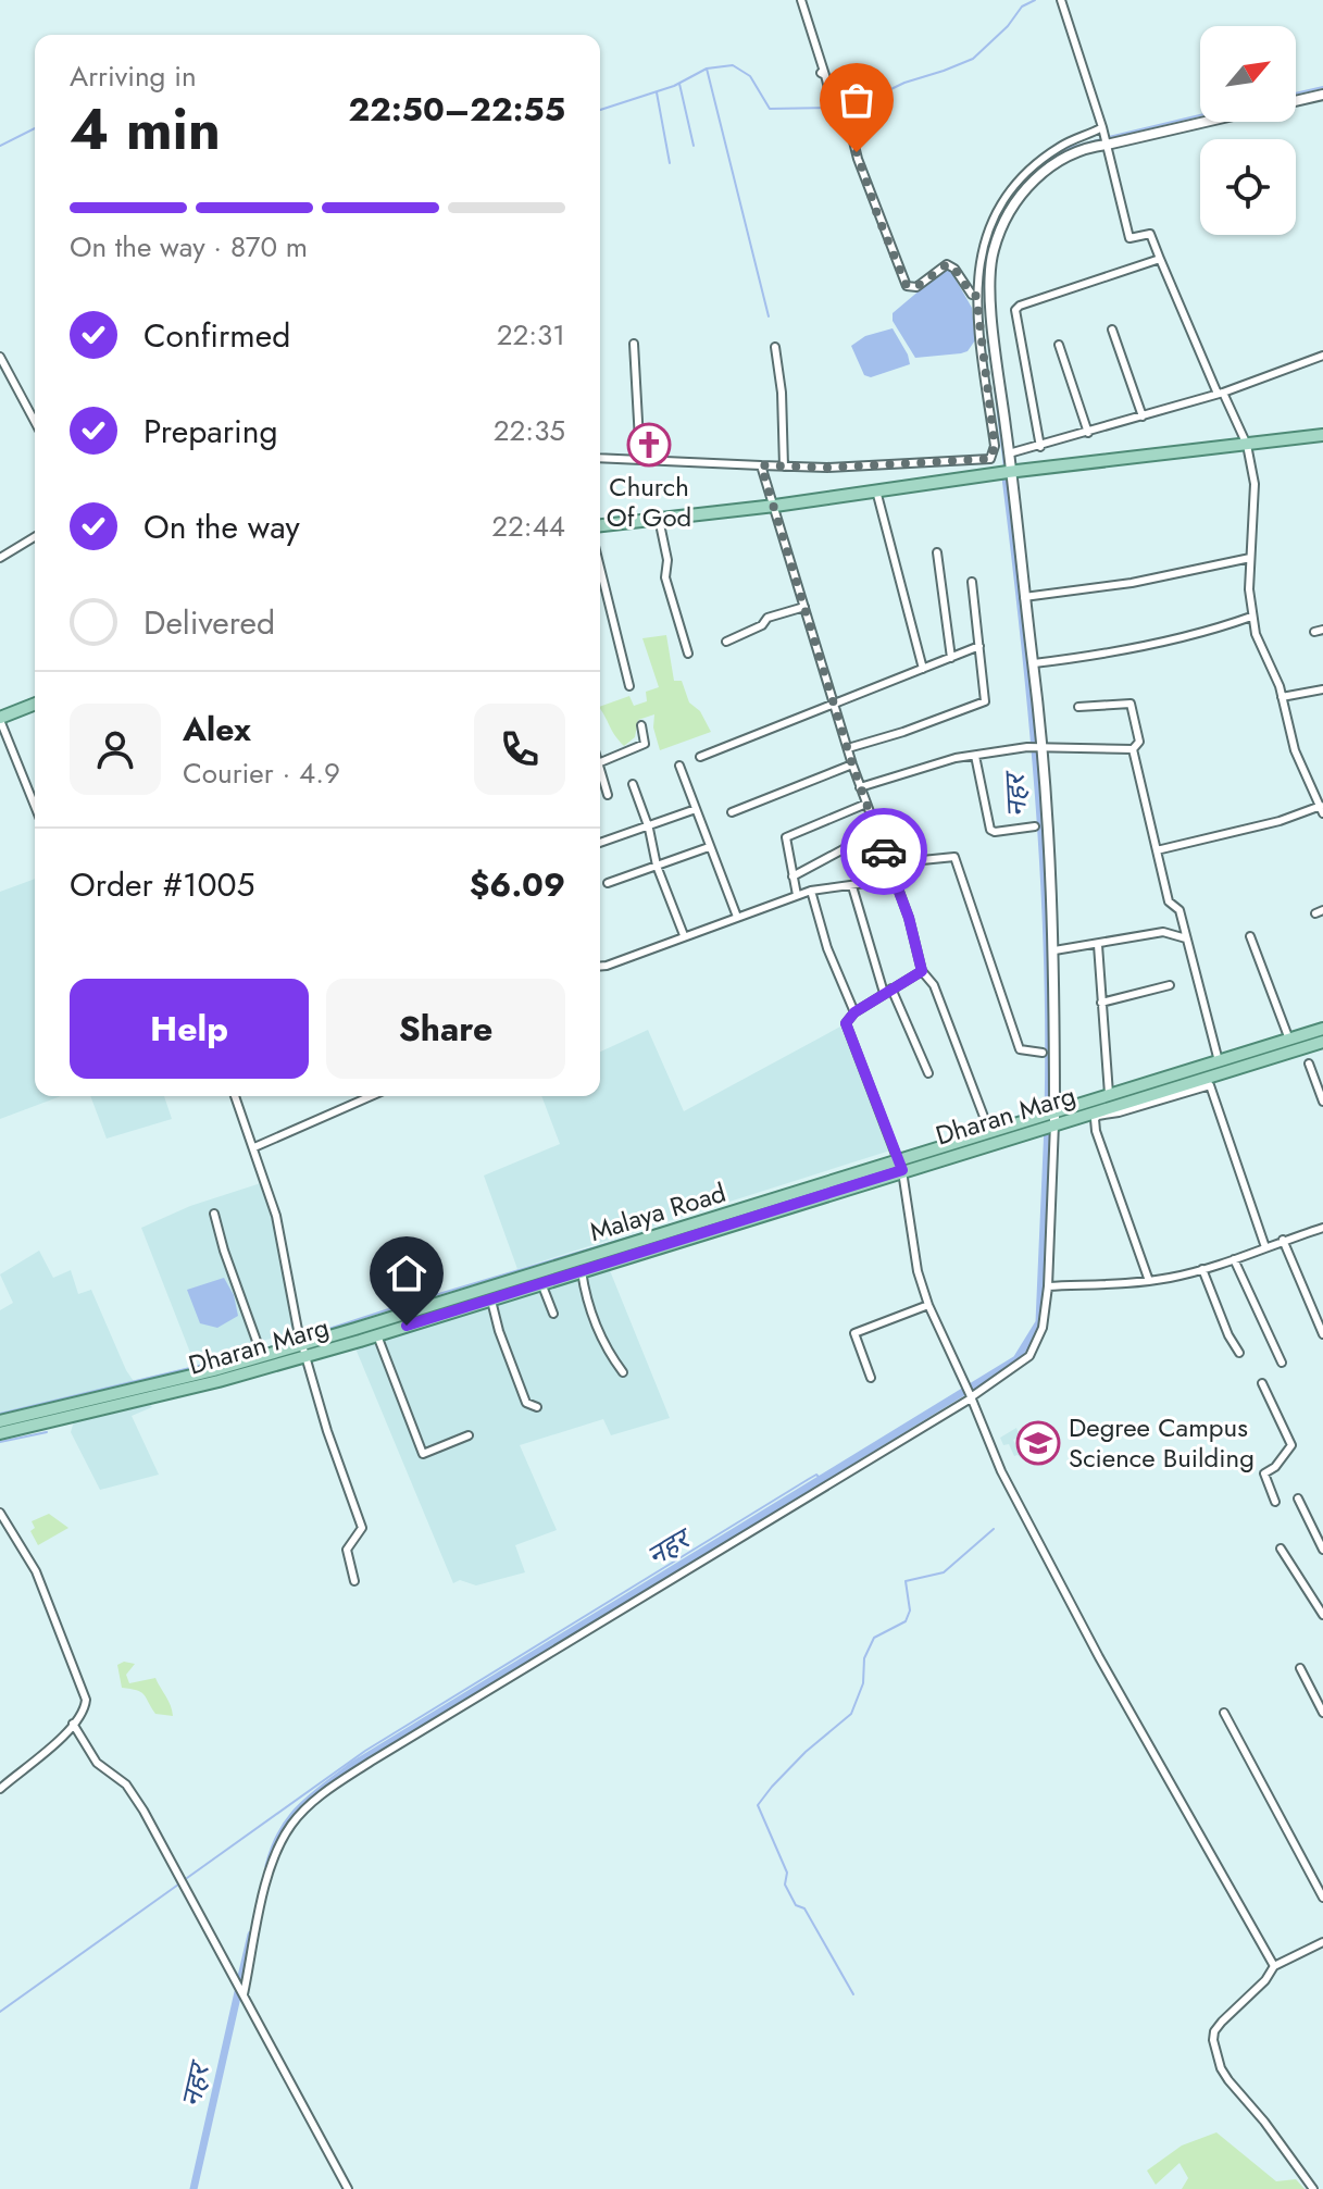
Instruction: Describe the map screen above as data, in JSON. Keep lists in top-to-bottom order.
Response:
{
  "streets": {
    "main road": ["Dharan Marg", "Malaya Road"]
  },
  "crossings": [
    ["Dharan Marg", "Malaya Road"]
  ],
  "water": ["नहर"],
  "places": {
    "church": ["Church Of God"],
    "school or university": ["Degree Campus Science Building"]
  },
  "north": "top right",
  "page": {
    "heading": ["4 min", "Arriving in", "22:50–22:55"],
    "panel": [
      "Alex",
      "Courier · 4.9",
      "Order #1005",
      "$6.09"
    ],
    "bar": "On the way · 870 m",
    "list": [
      ["Confirmed", "22:31"],
      ["Preparing", "22:35"],
      ["On the way", "22:44"],
      "Delivered"
    ],
    "buttons": ["Help", "Share"]
  }
}
